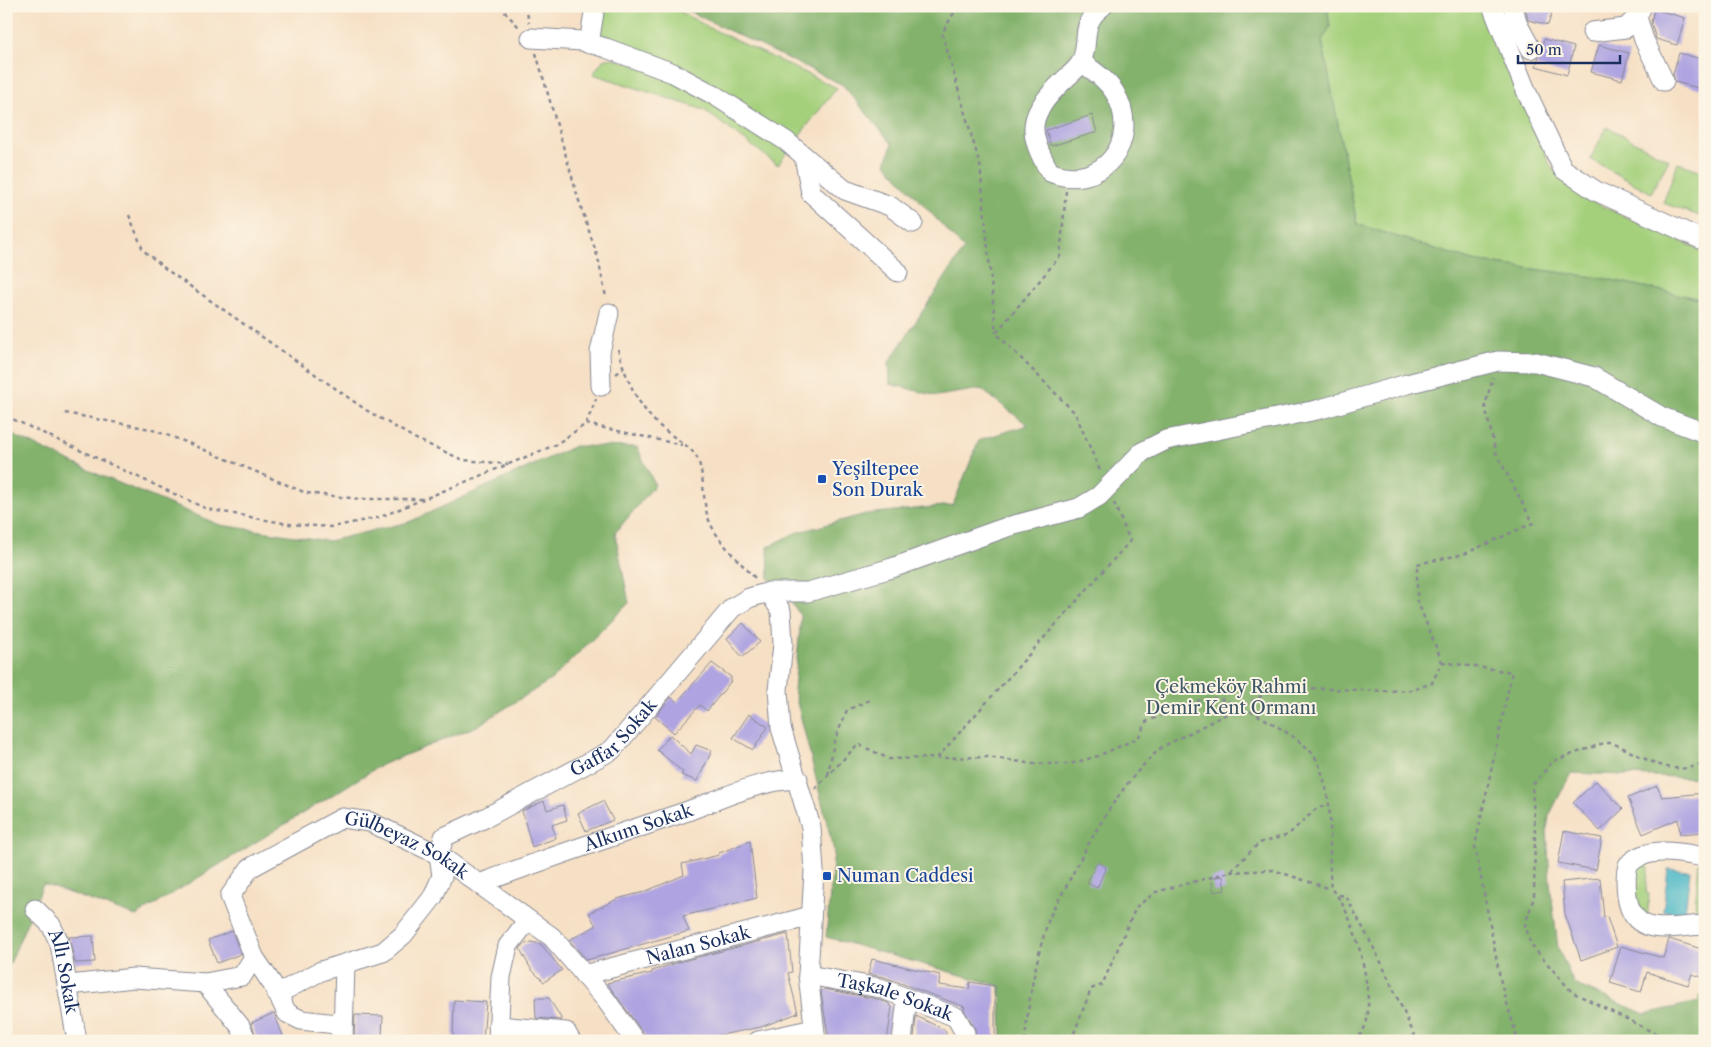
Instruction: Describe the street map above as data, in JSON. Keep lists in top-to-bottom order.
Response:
{
  "streets": {
    "street": [
      "Gaffar Sokak",
      "Alkıım Sokak",
      "Gülbeyaz Sokak",
      "Nalan Sokak",
      "Allı Sokak",
      "Taşkale Sokak"
    ]
  },
  "crossings": [
    ["Gaffar Sokak", "Gülbeyaz Sokak"],
    ["Alkıım Sokak", "Gülbeyaz Sokak"],
    ["Gülbeyaz Sokak", "Nalan Sokak"]
  ],
  "parks": ["Çekmeköy Rahmi Demir Kent Ormanı"],
  "places": {
    "transit": ["Yeşiltepee Son Durak", "Numan Caddesi"]
  },
  "scale_bar": "50 m"
}
